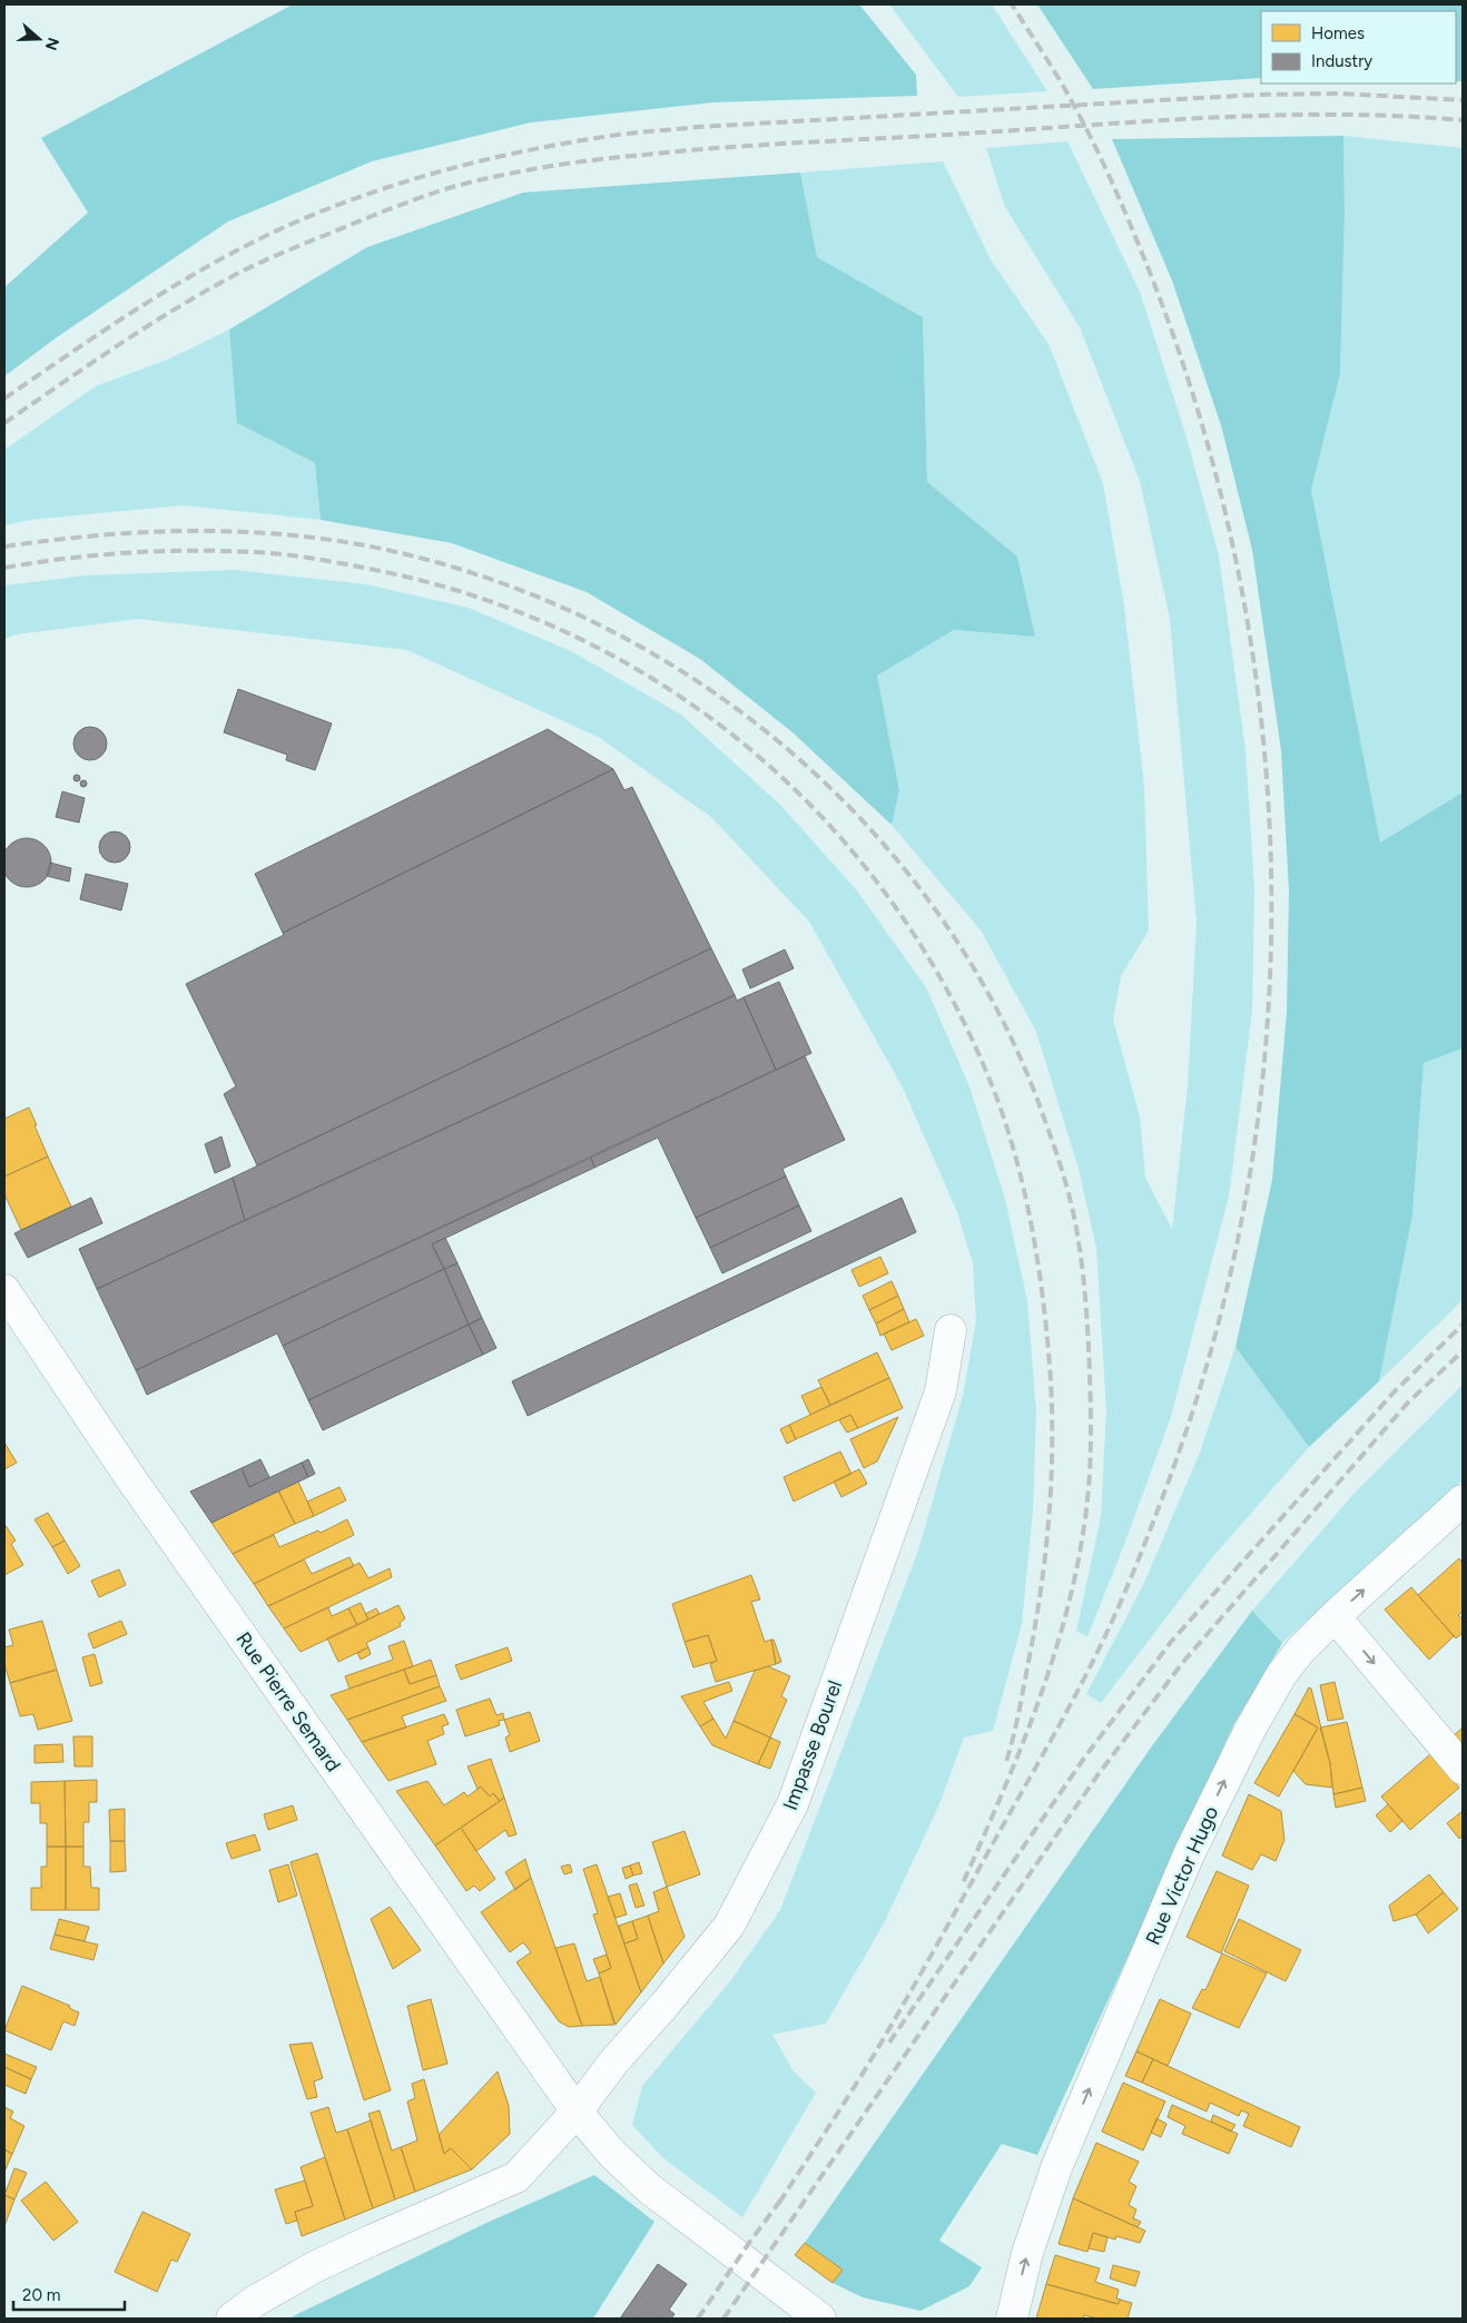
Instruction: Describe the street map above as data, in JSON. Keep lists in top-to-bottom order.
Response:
{
  "streets": {
    "street": ["Rue Pierre Semard", "Impasse Bourel", "Rue Victor Hugo"]
  },
  "crossings": [
    ["Rue Pierre Semard", "Impasse Bourel"]
  ],
  "one_way": ["Rue Victor Hugo"],
  "legend": ["Homes", "Industry"],
  "scale_bar": "20 m",
  "north": "right"
}
